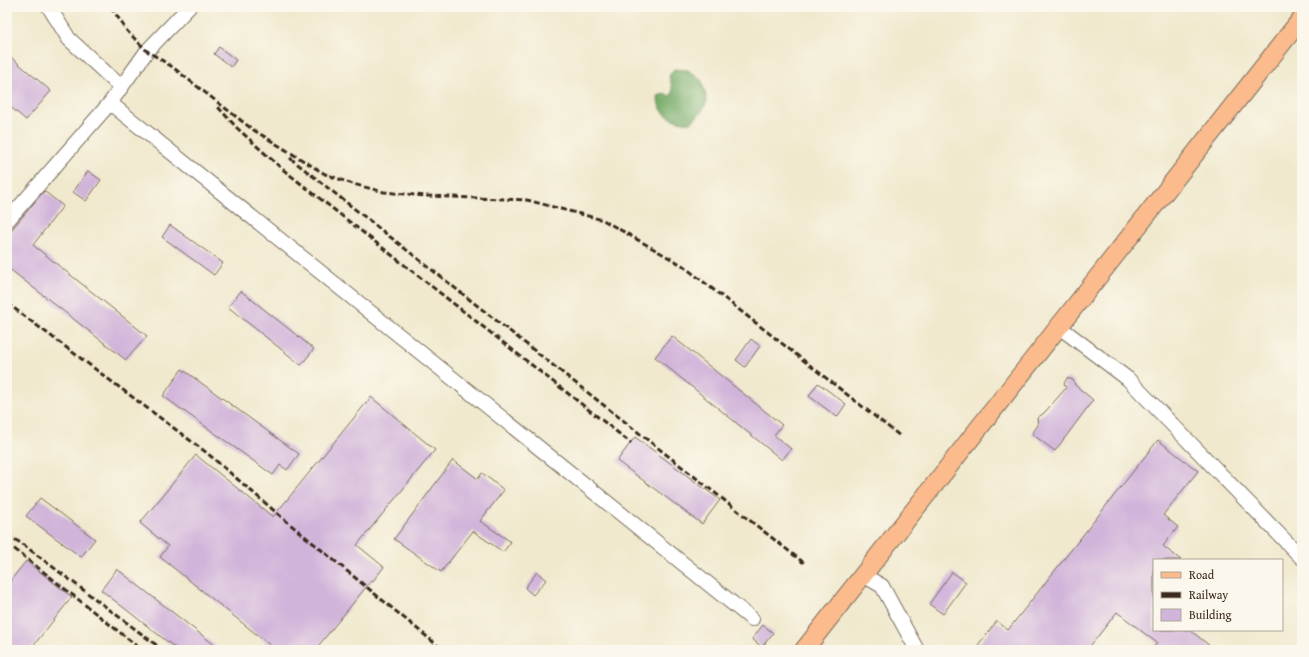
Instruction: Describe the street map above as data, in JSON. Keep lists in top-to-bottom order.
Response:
{
  "legend": ["Road", "Railway", "Building"]
}
